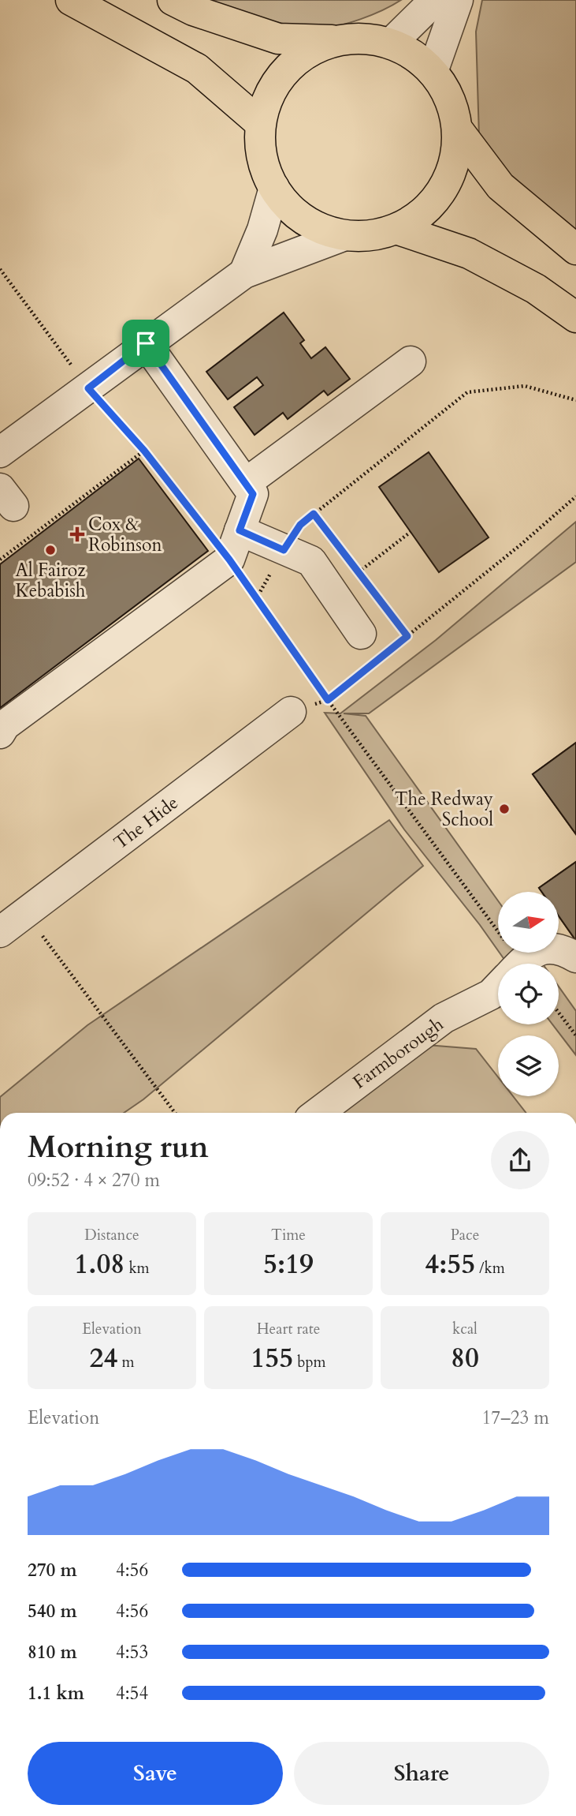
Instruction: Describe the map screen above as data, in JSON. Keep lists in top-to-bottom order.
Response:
{
  "streets": {
    "street": ["The Hide", "Farmborough"]
  },
  "places": {
    "health": ["Cox & Robinson"],
    "other": ["Al Fairoz Kebabish", "The Redway School"]
  },
  "north": "right",
  "page": {
    "heading": ["Morning run", "09:52 · 4 × 270 m"],
    "stats": [
      ["Distance", "1.08 km"],
      ["Time", "5:19"],
      ["Pace", "4:55 /km"],
      ["Elevation", "24 m"],
      ["Heart rate", "155 bpm"],
      ["kcal", "80"]
    ],
    "chart": ["Elevation", "17–23 m"],
    "list": [
      {
        "name": "270 m",
        "note": "4:56"
      },
      {
        "name": "540 m",
        "note": "4:56"
      },
      {
        "name": "810 m",
        "note": "4:53"
      },
      {
        "name": "1.1 km",
        "note": "4:54"
      }
    ],
    "buttons": ["Save", "Share"]
  }
}
